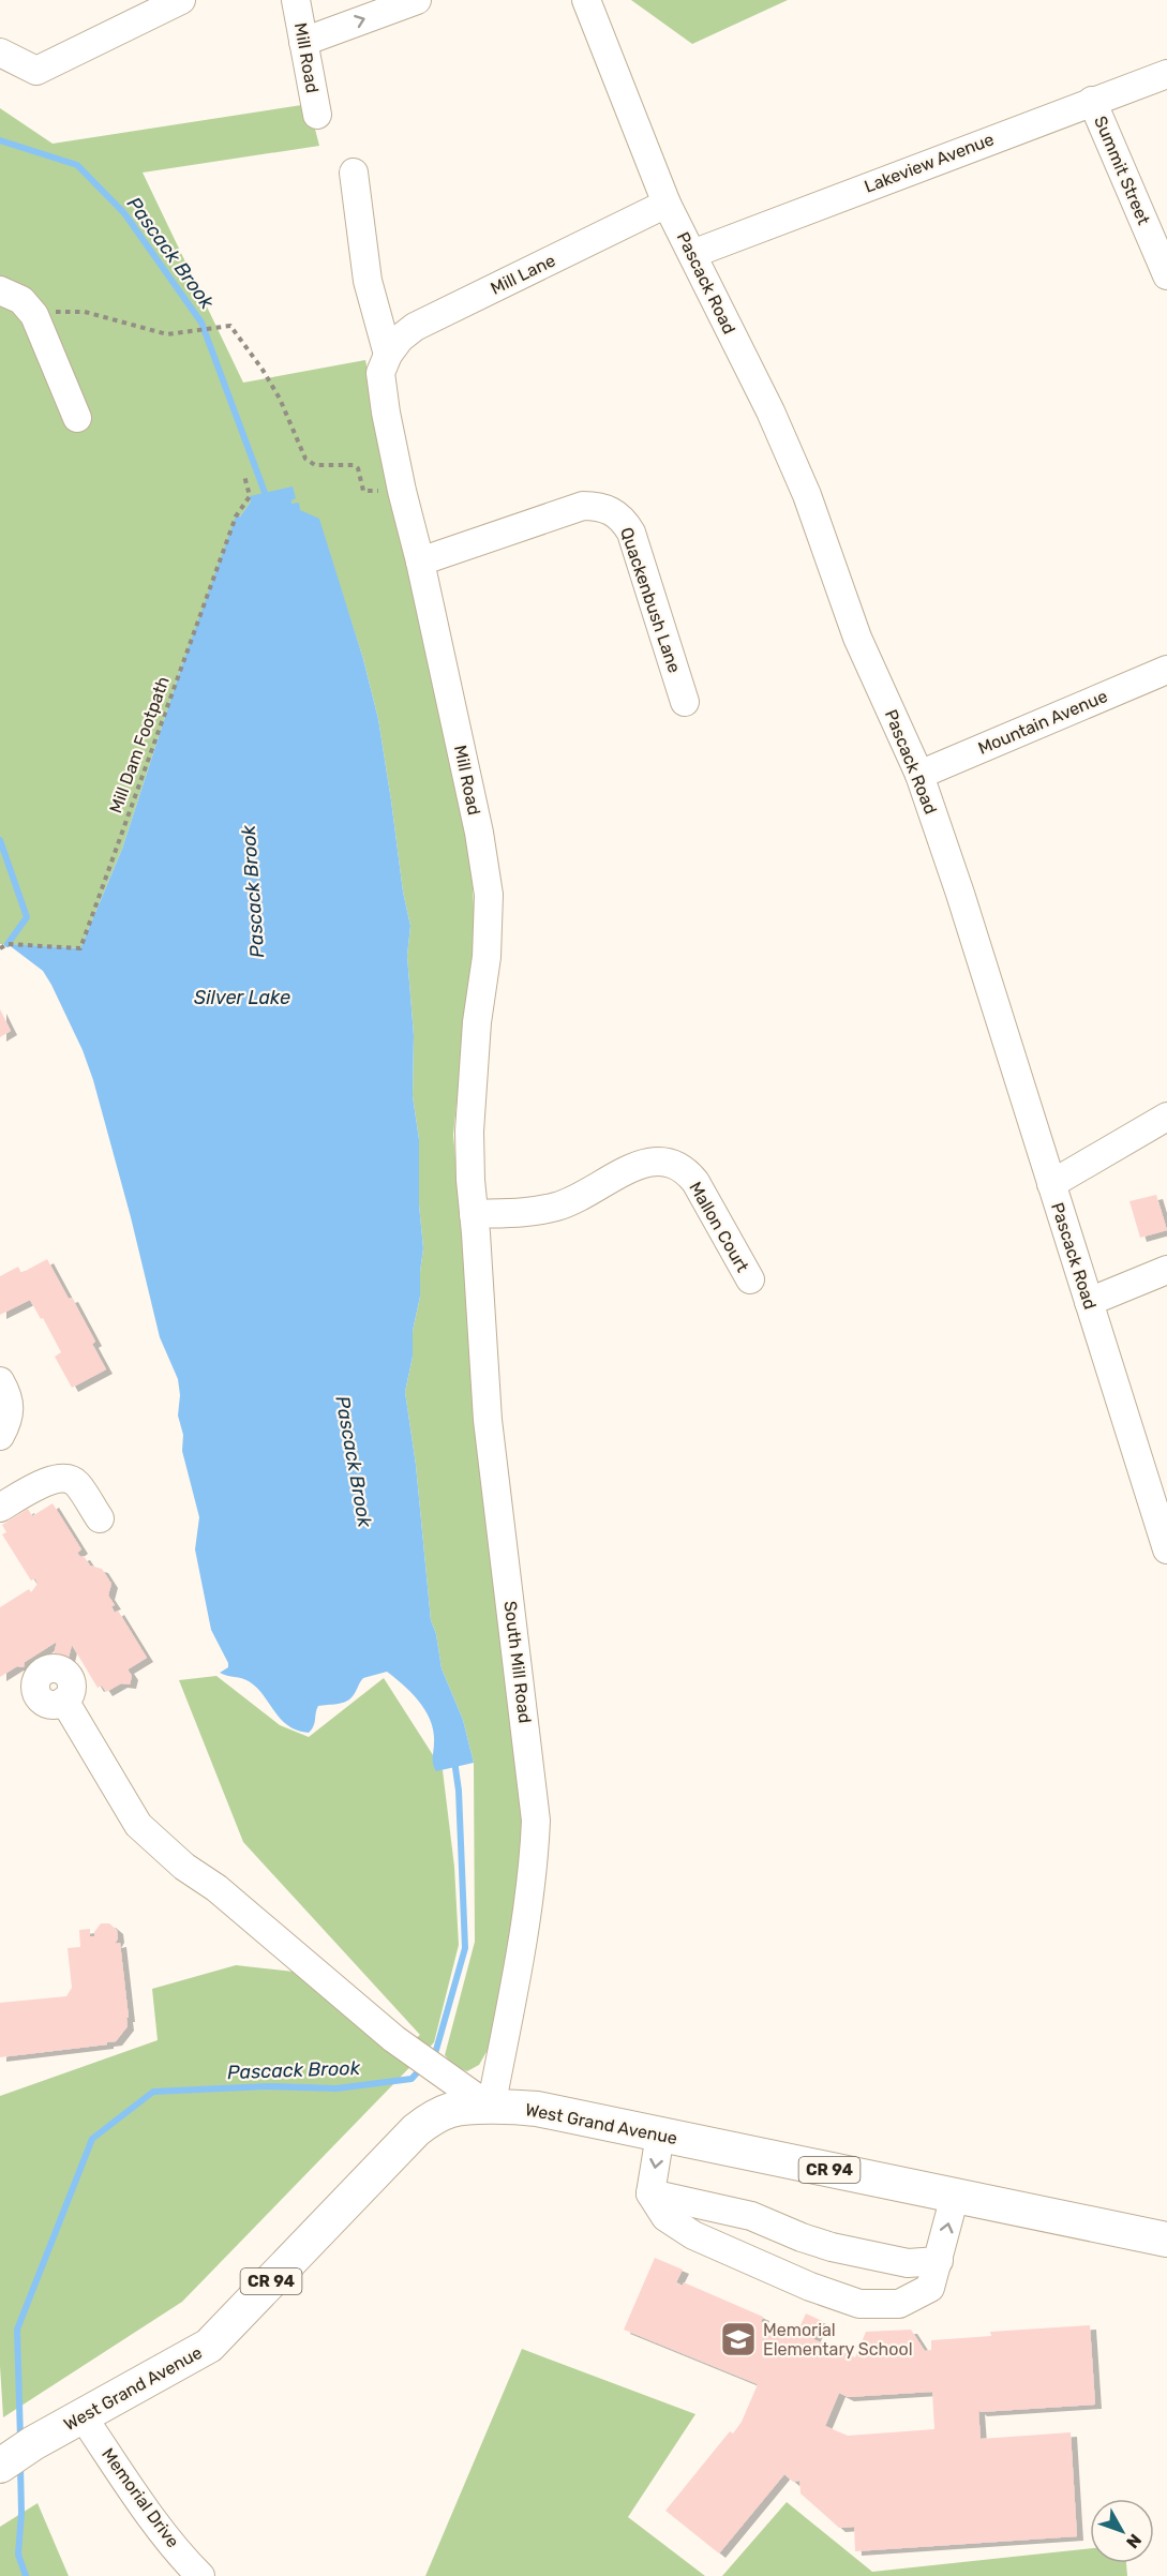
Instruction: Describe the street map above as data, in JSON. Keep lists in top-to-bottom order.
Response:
{
  "streets": {
    "main road": ["West Grand Avenue", "CR 94"],
    "street": [
      "Mill Road",
      "Lakeview Avenue",
      "Summit Street",
      "Mill Lane",
      "Pascack Road",
      "Quackenbush Lane",
      "Mountain Avenue",
      "Mallon Court",
      "South Mill Road",
      "Memorial Drive"
    ],
    "path": ["Mill Dam Footpath"]
  },
  "crossings": [
    ["Mill Road", "Mill Lane"],
    ["Mill Road", "Quackenbush Lane"],
    ["Mill Road", "Mallon Court"],
    ["Mill Road", "South Mill Road"],
    ["Lakeview Avenue", "Summit Street"],
    ["Lakeview Avenue", "Pascack Road"],
    ["Mill Lane", "Pascack Road"],
    ["Pascack Road", "Mountain Avenue"],
    ["Mallon Court", "South Mill Road"],
    ["South Mill Road", "West Grand Avenue"],
    ["West Grand Avenue", "Memorial Drive"]
  ],
  "water": ["Pascack Brook", "Silver Lake"],
  "places": {
    "school or university": ["Memorial Elementary School"]
  },
  "north": "bottom right"
}
